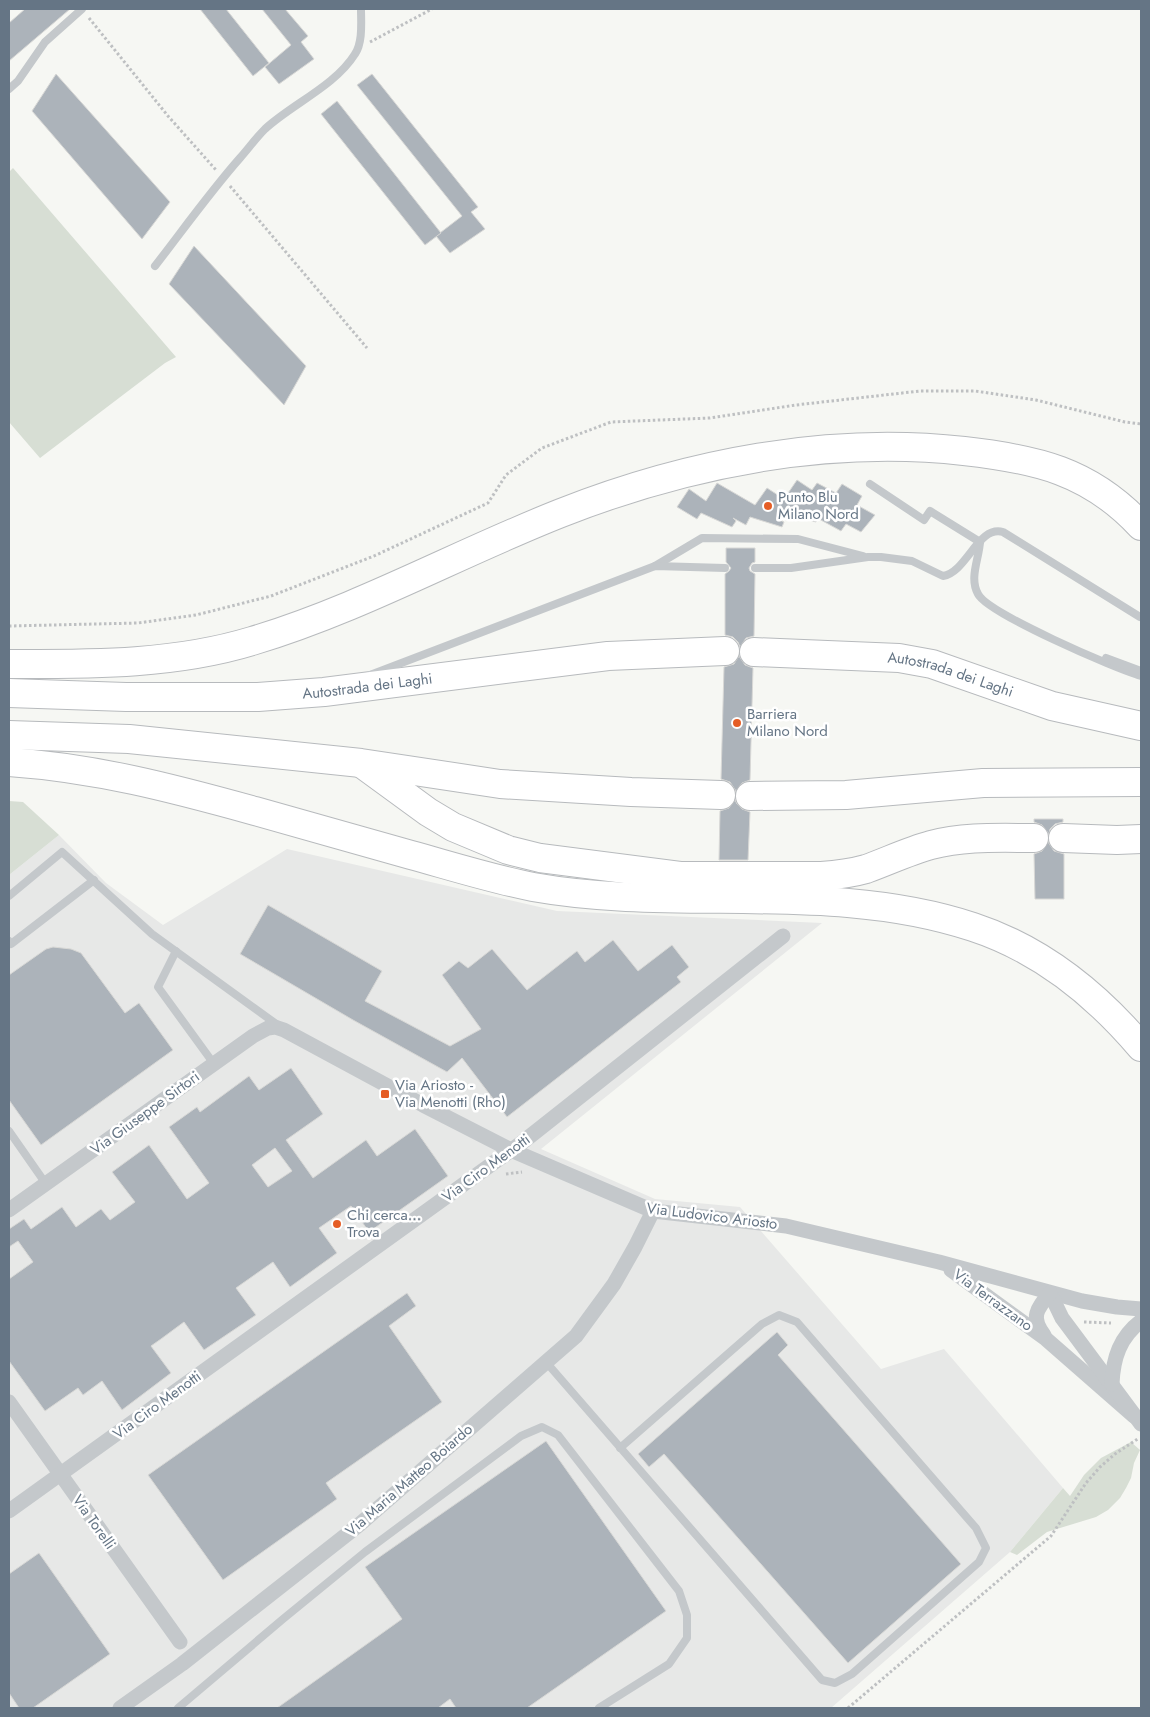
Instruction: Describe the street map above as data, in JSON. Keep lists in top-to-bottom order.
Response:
{
  "streets": {
    "highway": ["Autostrada dei Laghi"],
    "street": [
      "Via Giuseppe Sirtori",
      "Via Ciro Menotti",
      "Via Ludovico Ariosto",
      "Via Terrazzano",
      "Via Maria Matteo Boiardo",
      "Via Torelli"
    ]
  },
  "crossings": [
    ["Via Giuseppe Sirtori", "Via Ludovico Ariosto"],
    ["Via Ciro Menotti", "Via Ludovico Ariosto"],
    ["Via Ciro Menotti", "Via Torelli"],
    ["Via Ludovico Ariosto", "Via Terrazzano"],
    ["Via Ludovico Ariosto", "Via Maria Matteo Boiardo"]
  ],
  "places": {
    "other": ["Punto Blu Milano Nord", "Barriera Milano Nord", "Chi cerca... Trova"],
    "transit": ["Via Ariosto - Via Menotti (Rho)"]
  }
}
